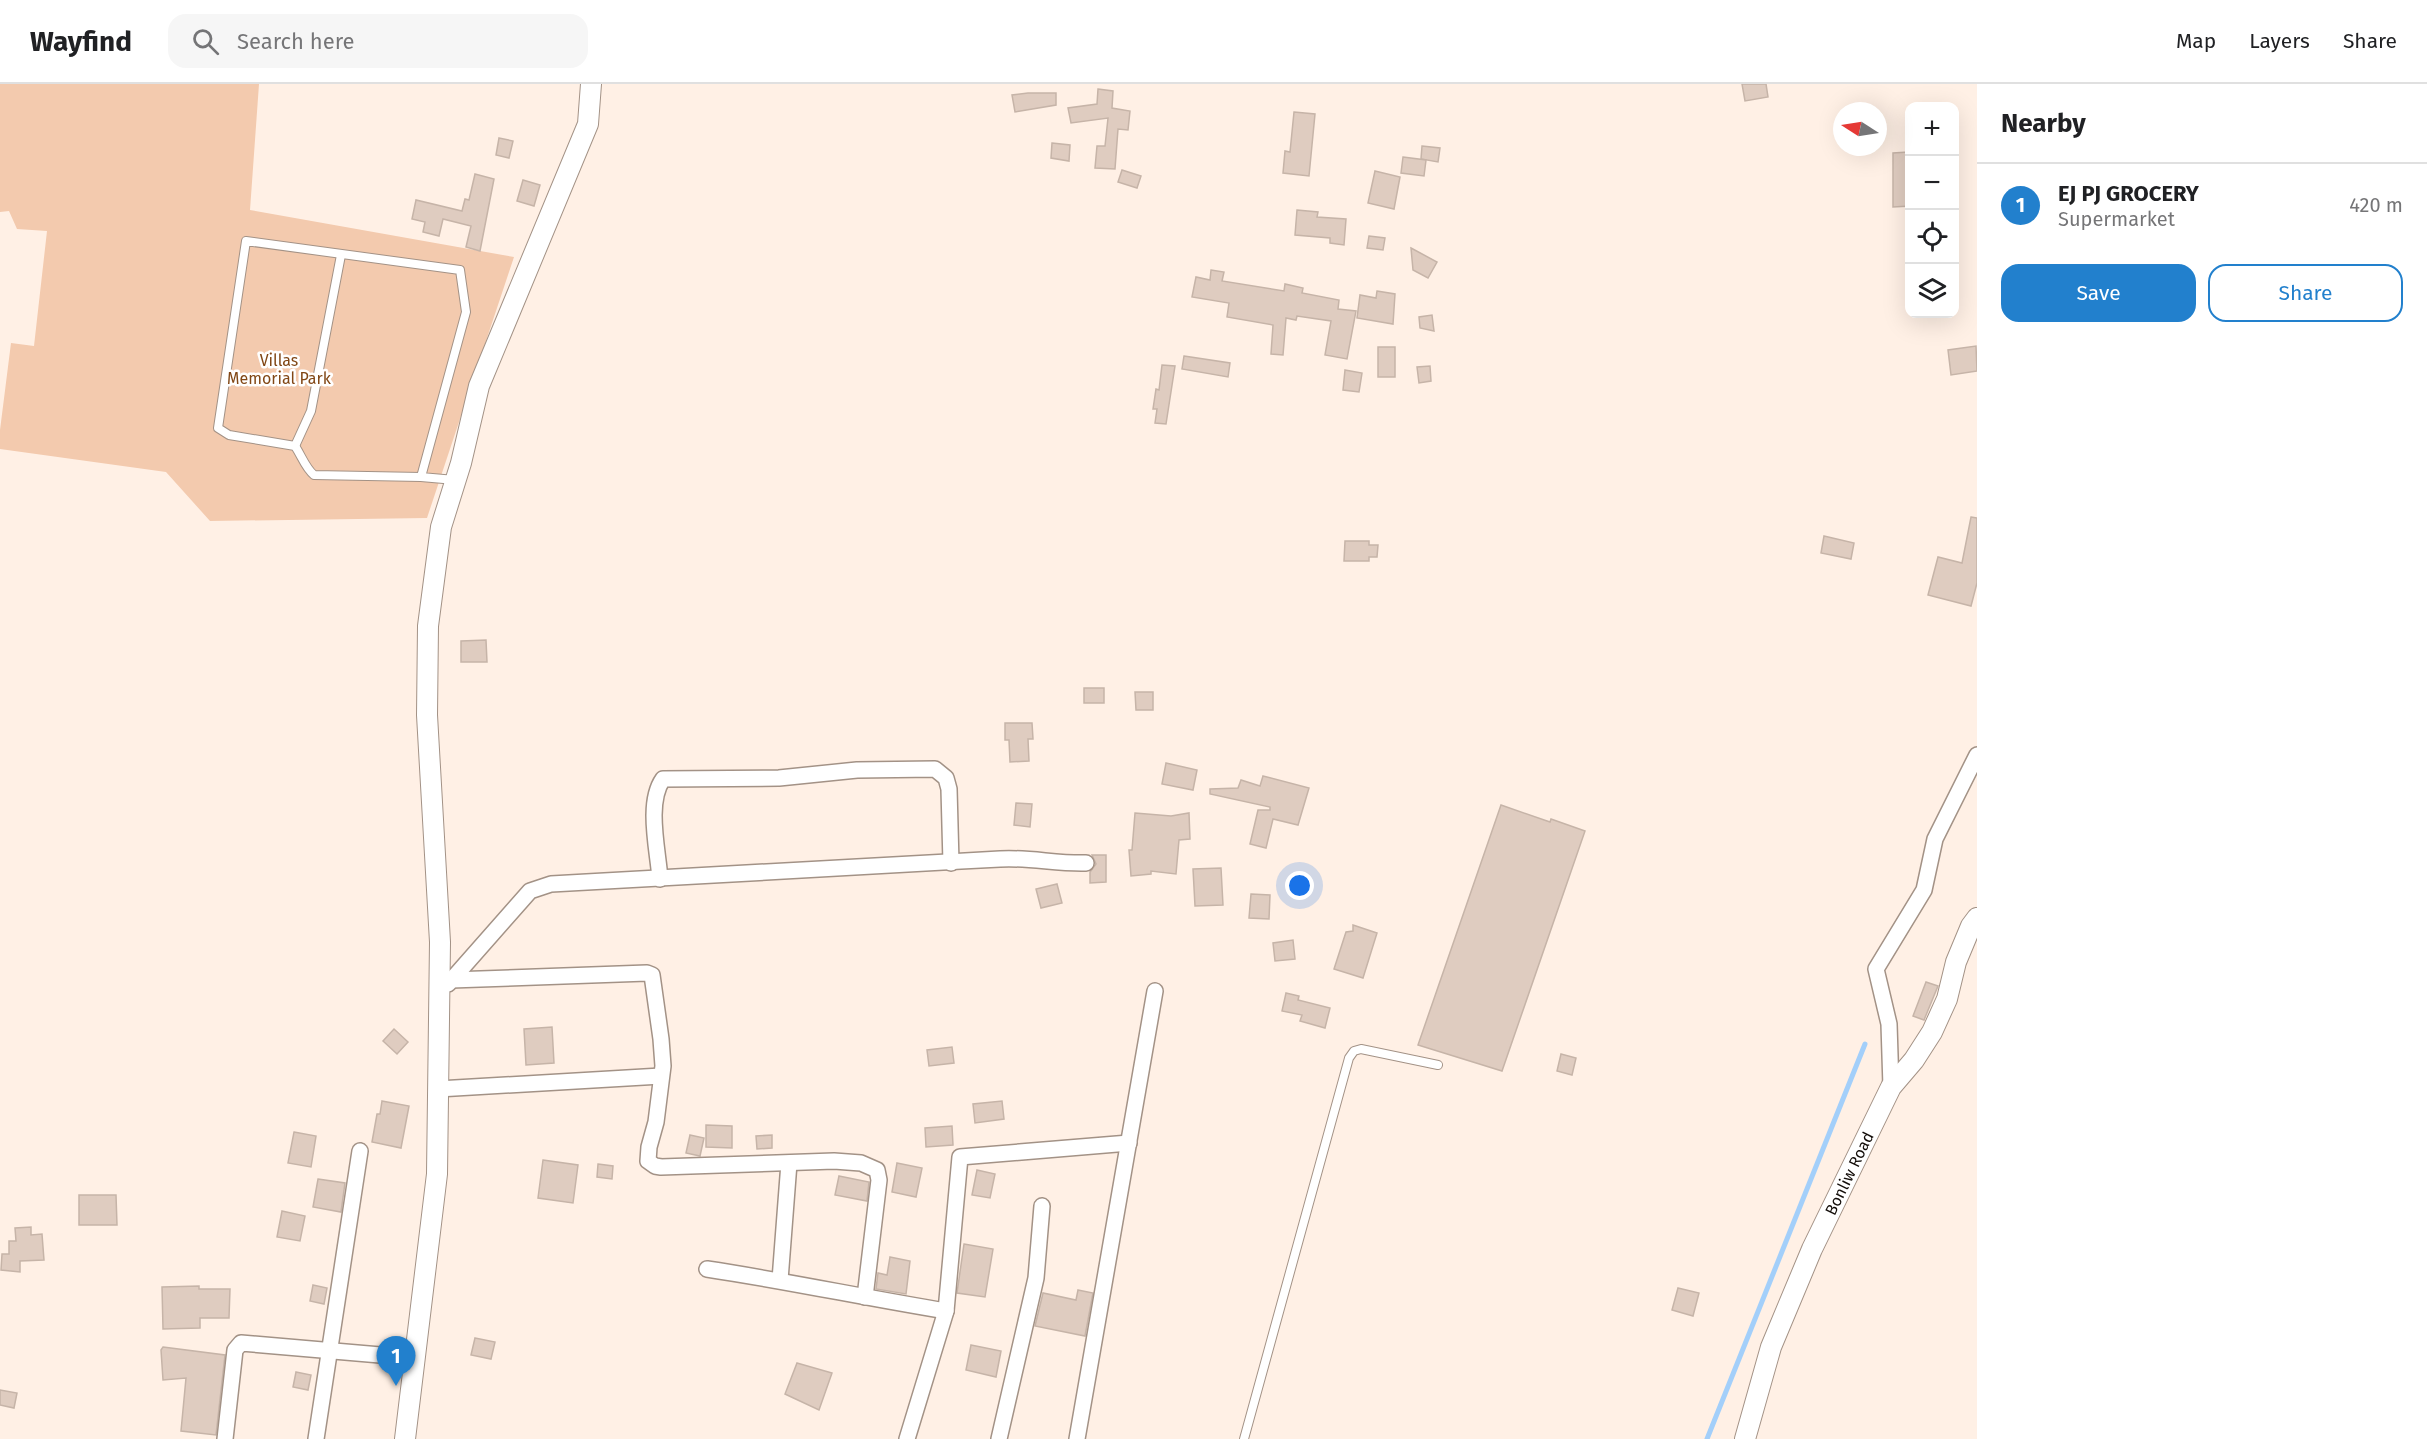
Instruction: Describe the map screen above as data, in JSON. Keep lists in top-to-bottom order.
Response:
{
  "streets": {
    "street": ["Bonliw Road"]
  },
  "parks": ["Villas Memorial Park"],
  "north": "left",
  "page": {
    "header": "Wayfind",
    "search": "Search here",
    "nav": ["Map", "Layers", "Share"],
    "heading": "Nearby",
    "map_buttons": ["+", "−"],
    "list": [
      {
        "mark": "1",
        "name": "EJ PJ GROCERY",
        "note": "Supermarket",
        "value": "420 m"
      }
    ],
    "buttons": ["Save", "Share"],
    "pins": "1"
  }
}
